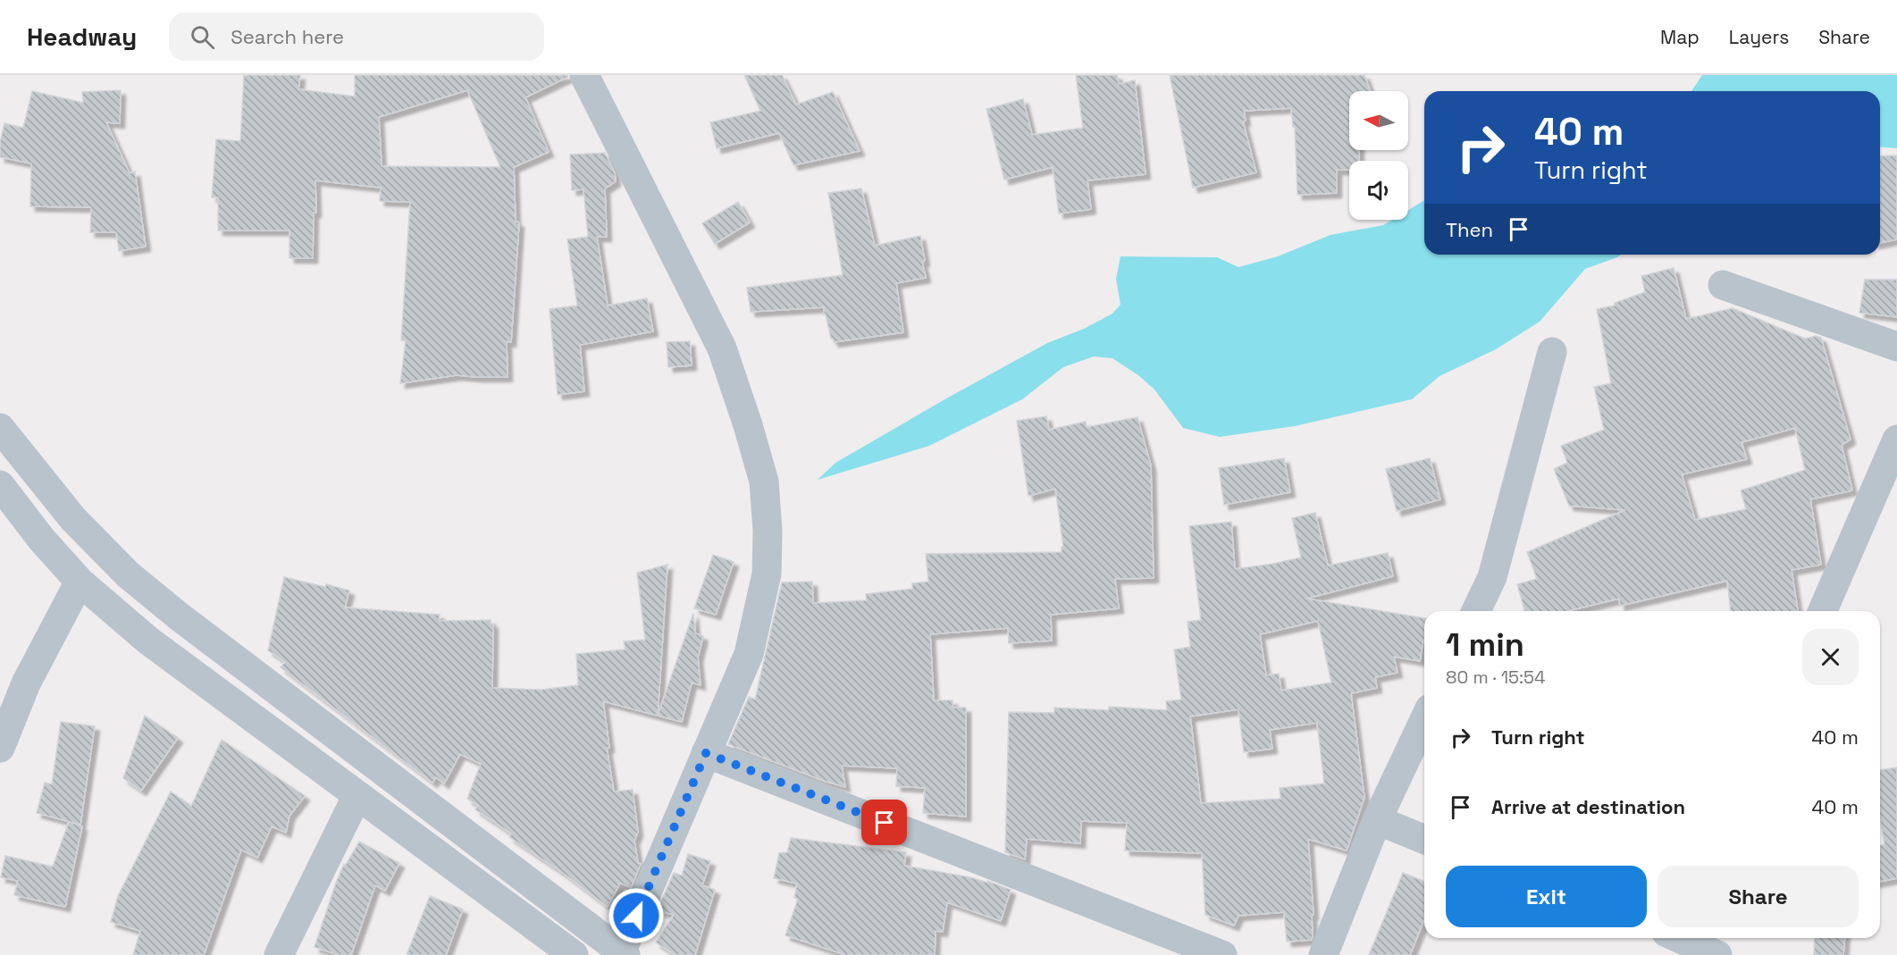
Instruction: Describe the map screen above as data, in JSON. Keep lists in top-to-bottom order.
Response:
{
  "north": "left",
  "page": {
    "header": "Headway",
    "search": "Search here",
    "nav": ["Map", "Layers", "Share"],
    "turn": ["40 m", "Turn right"],
    "then": "Then",
    "heading": ["1 min", "80 m · 15:54"],
    "list": [
      {
        "name": "Turn right",
        "value": "40 m"
      },
      {
        "name": "Arrive at destination",
        "value": "40 m"
      }
    ],
    "buttons": ["Exit", "Share"]
  }
}
